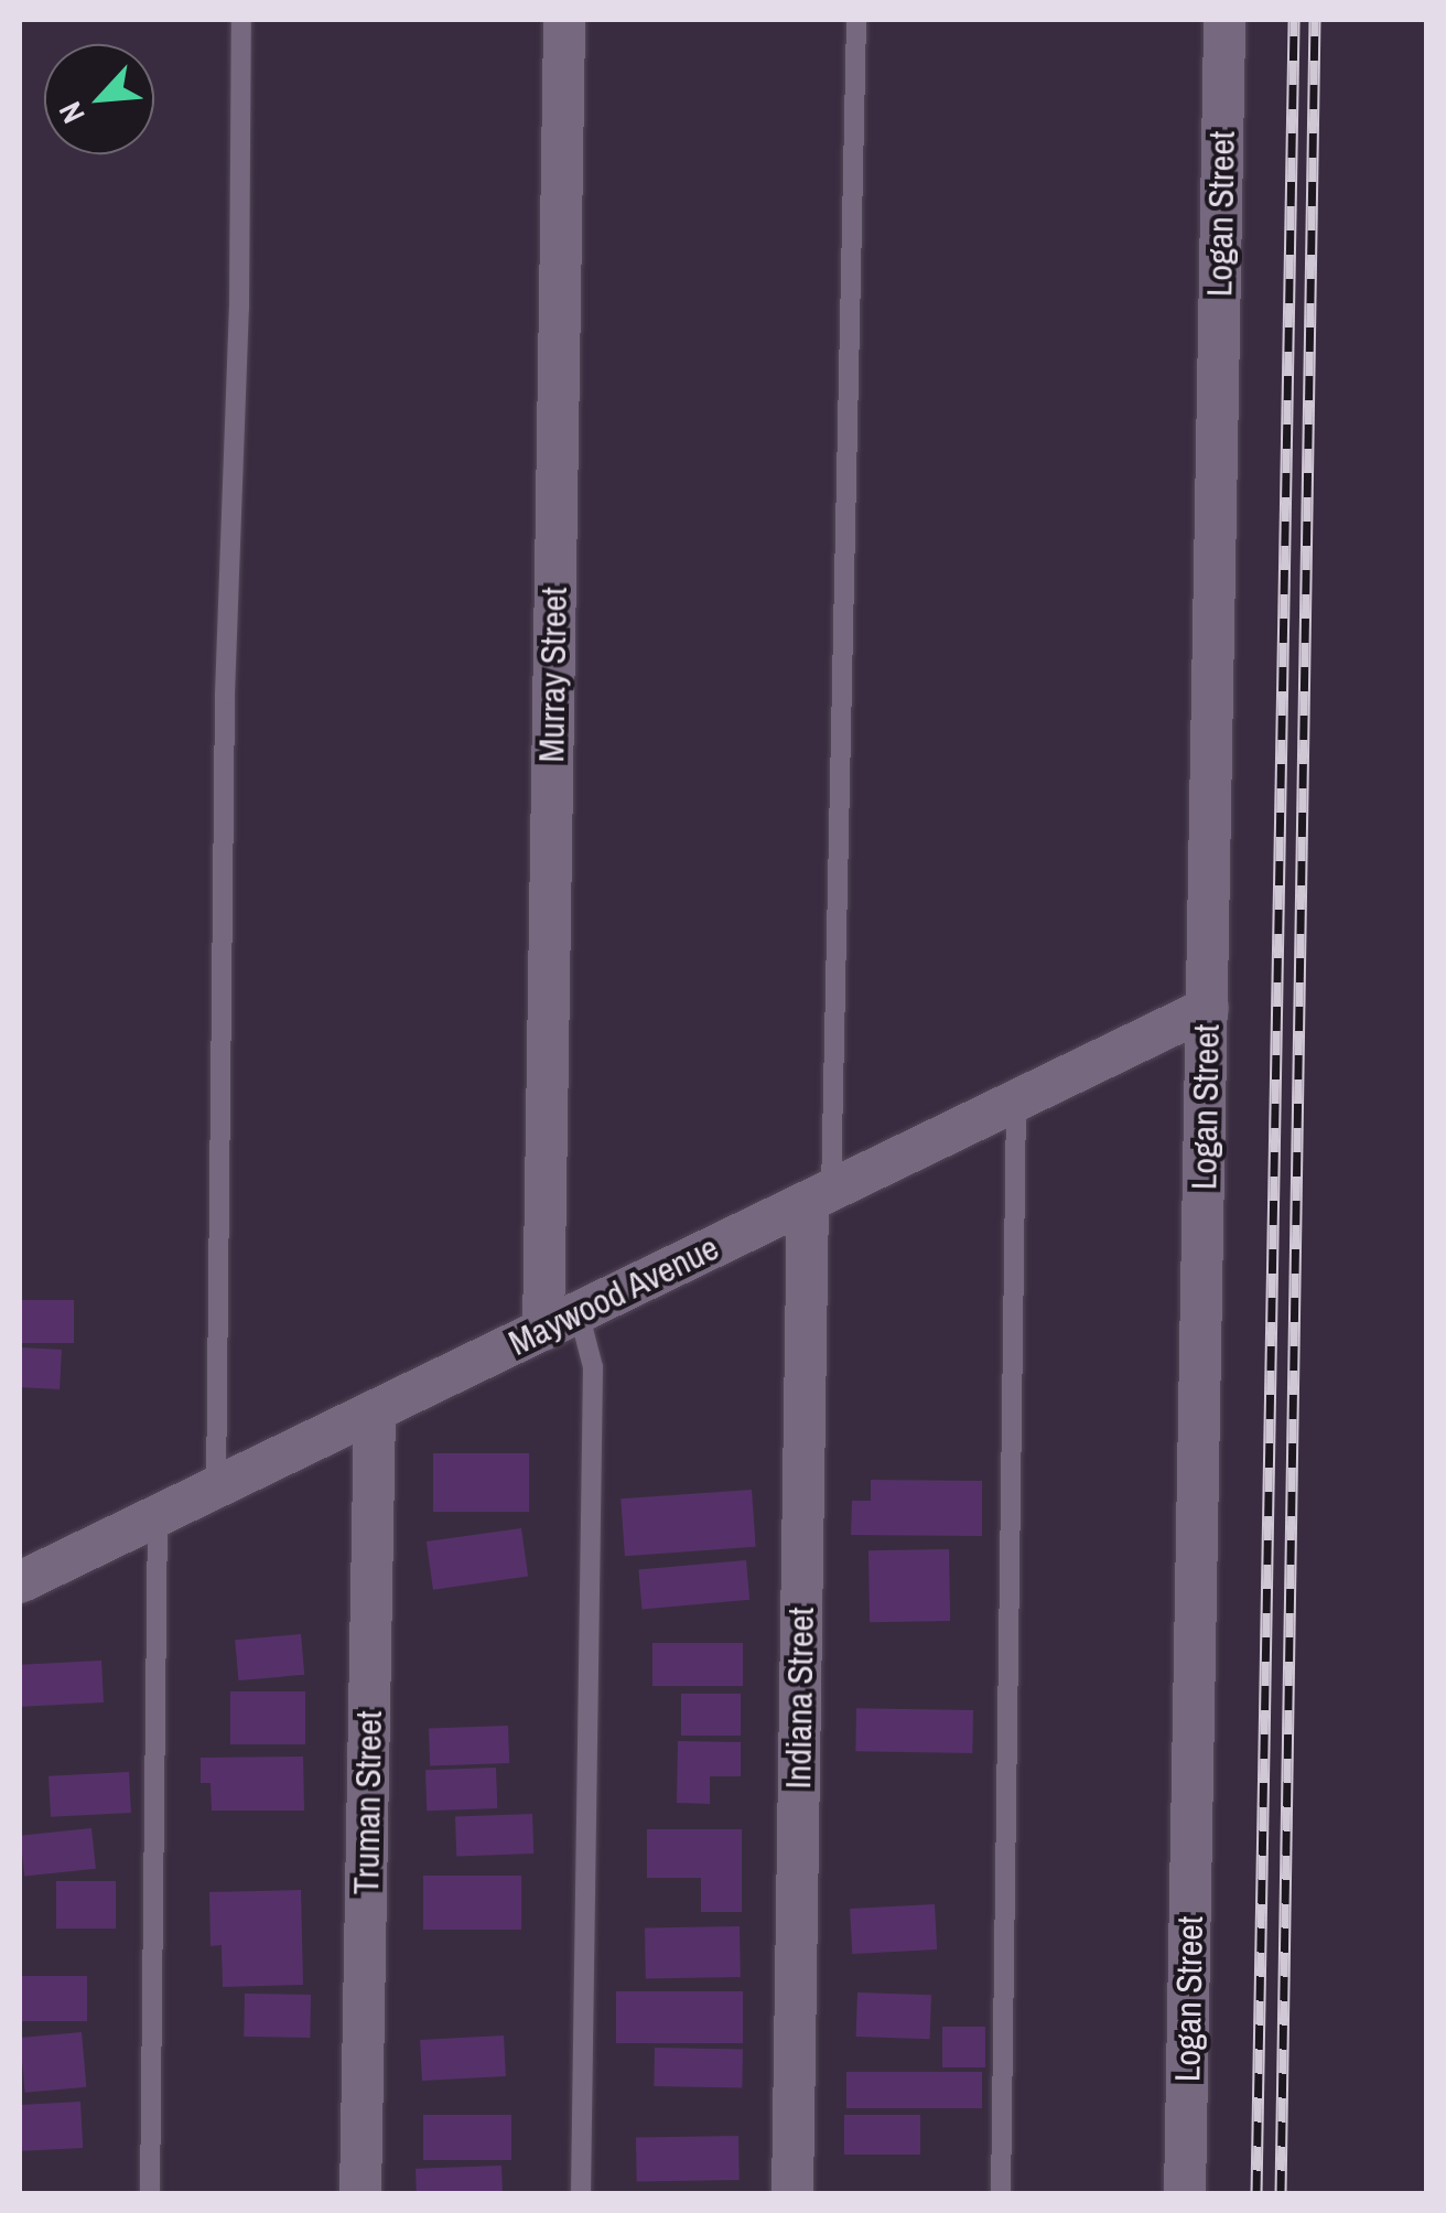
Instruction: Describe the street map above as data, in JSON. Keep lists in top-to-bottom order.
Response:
{
  "streets": {
    "street": [
      "Logan Street",
      "Murray Street",
      "Maywood Avenue",
      "Indiana Street",
      "Truman Street"
    ]
  },
  "crossings": [
    ["Logan Street", "Maywood Avenue"],
    ["Murray Street", "Maywood Avenue"],
    ["Maywood Avenue", "Indiana Street"],
    ["Maywood Avenue", "Truman Street"]
  ],
  "north": "bottom left"
}
